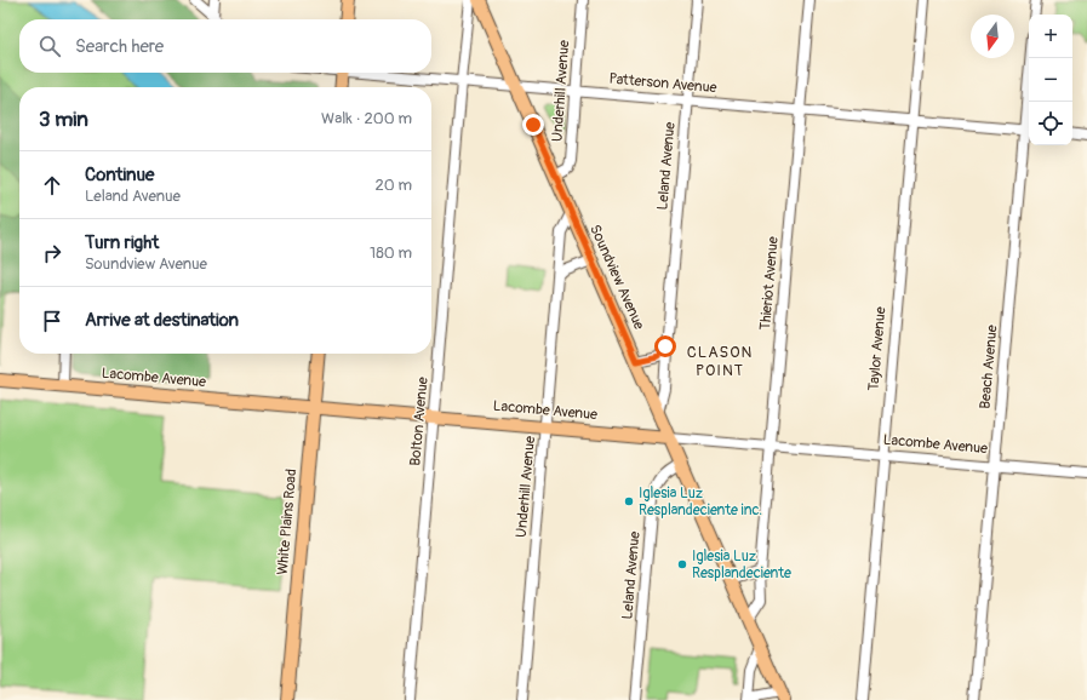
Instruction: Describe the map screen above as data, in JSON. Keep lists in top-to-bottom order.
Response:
{
  "streets": {
    "main road": ["Soundview Avenue", "Lacombe Avenue", "White Plains Road"],
    "street": [
      "Patterson Avenue",
      "Underhill Avenue",
      "Leland Avenue",
      "Thieriot Avenue",
      "Taylor Avenue",
      "Beach Avenue",
      "Bolton Avenue"
    ]
  },
  "crossings": [
    ["Patterson Avenue", "Underhill Avenue"],
    ["Patterson Avenue", "Leland Avenue"],
    ["Patterson Avenue", "Soundview Avenue"],
    ["Patterson Avenue", "Thieriot Avenue"],
    ["Patterson Avenue", "Taylor Avenue"],
    ["Patterson Avenue", "Beach Avenue"],
    ["Patterson Avenue", "Bolton Avenue"],
    ["Underhill Avenue", "Soundview Avenue"],
    ["Underhill Avenue", "Lacombe Avenue"],
    ["Leland Avenue", "Soundview Avenue"],
    ["Soundview Avenue", "Thieriot Avenue"],
    ["Soundview Avenue", "Lacombe Avenue"],
    ["Thieriot Avenue", "Lacombe Avenue"],
    ["Taylor Avenue", "Lacombe Avenue"],
    ["Beach Avenue", "Lacombe Avenue"],
    ["Lacombe Avenue", "Bolton Avenue"],
    ["Lacombe Avenue", "White Plains Road"]
  ],
  "districts": ["CLASON POINT"],
  "places": ["Iglesia Luz Resplandeciente inc.", "Iglesia Luz Resplandeciente"],
  "north": "bottom",
  "page": {
    "map_buttons": ["+", "−"],
    "search": "Search here",
    "heading": ["3 min", "Walk · 200 m"],
    "list": [
      ["Continue", "Leland Avenue", "20 m"],
      ["Turn right", "Soundview Avenue", "180 m"],
      "Arrive at destination"
    ]
  }
}
